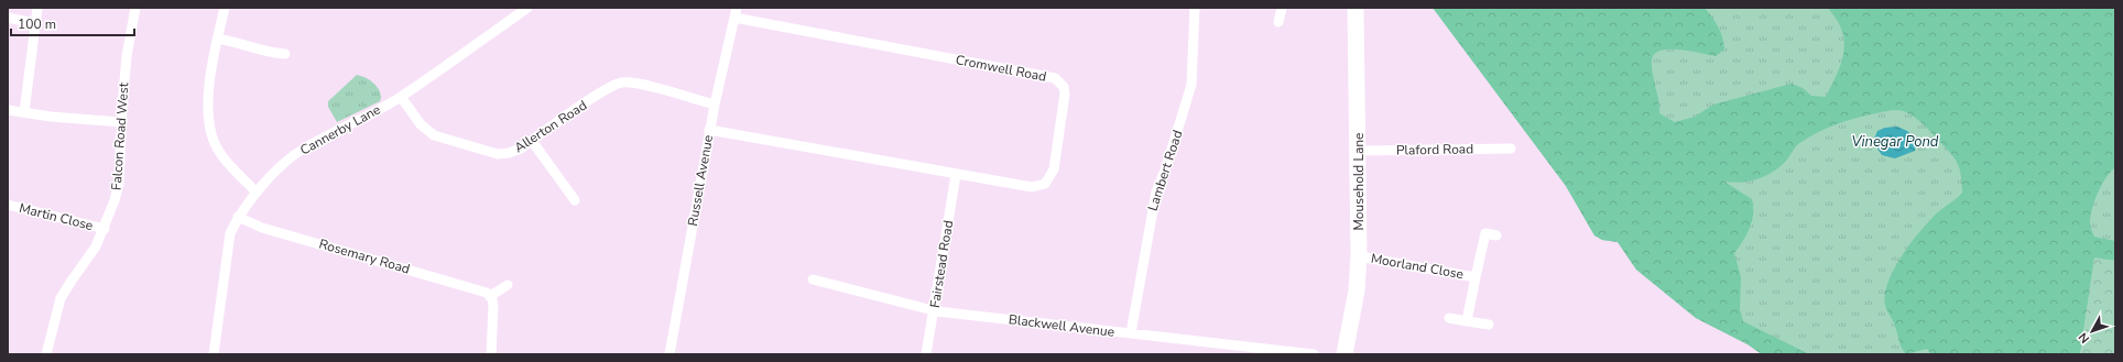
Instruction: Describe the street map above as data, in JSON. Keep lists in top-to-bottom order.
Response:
{
  "streets": {
    "highway": ["Mousehold Lane"],
    "street": [
      "Cromwell Road",
      "Allerton Road",
      "Cannerby Lane",
      "Falcon Road West",
      "Plaford Road",
      "Lambert Road",
      "Russell Avenue",
      "Martin Close",
      "Rosemary Road",
      "Fairstead Road",
      "Moorland Close",
      "Blackwell Avenue"
    ]
  },
  "crossings": [
    ["Cromwell Road", "Russell Avenue"],
    ["Cromwell Road", "Fairstead Road"],
    ["Allerton Road", "Cannerby Lane"],
    ["Allerton Road", "Russell Avenue"],
    ["Cannerby Lane", "Rosemary Road"],
    ["Falcon Road West", "Martin Close"],
    ["Plaford Road", "Mousehold Lane"],
    ["Lambert Road", "Blackwell Avenue"],
    ["Mousehold Lane", "Moorland Close"],
    ["Fairstead Road", "Blackwell Avenue"]
  ],
  "water": ["Vinegar Pond"],
  "scale_bar": "100 m",
  "north": "bottom left"
}
